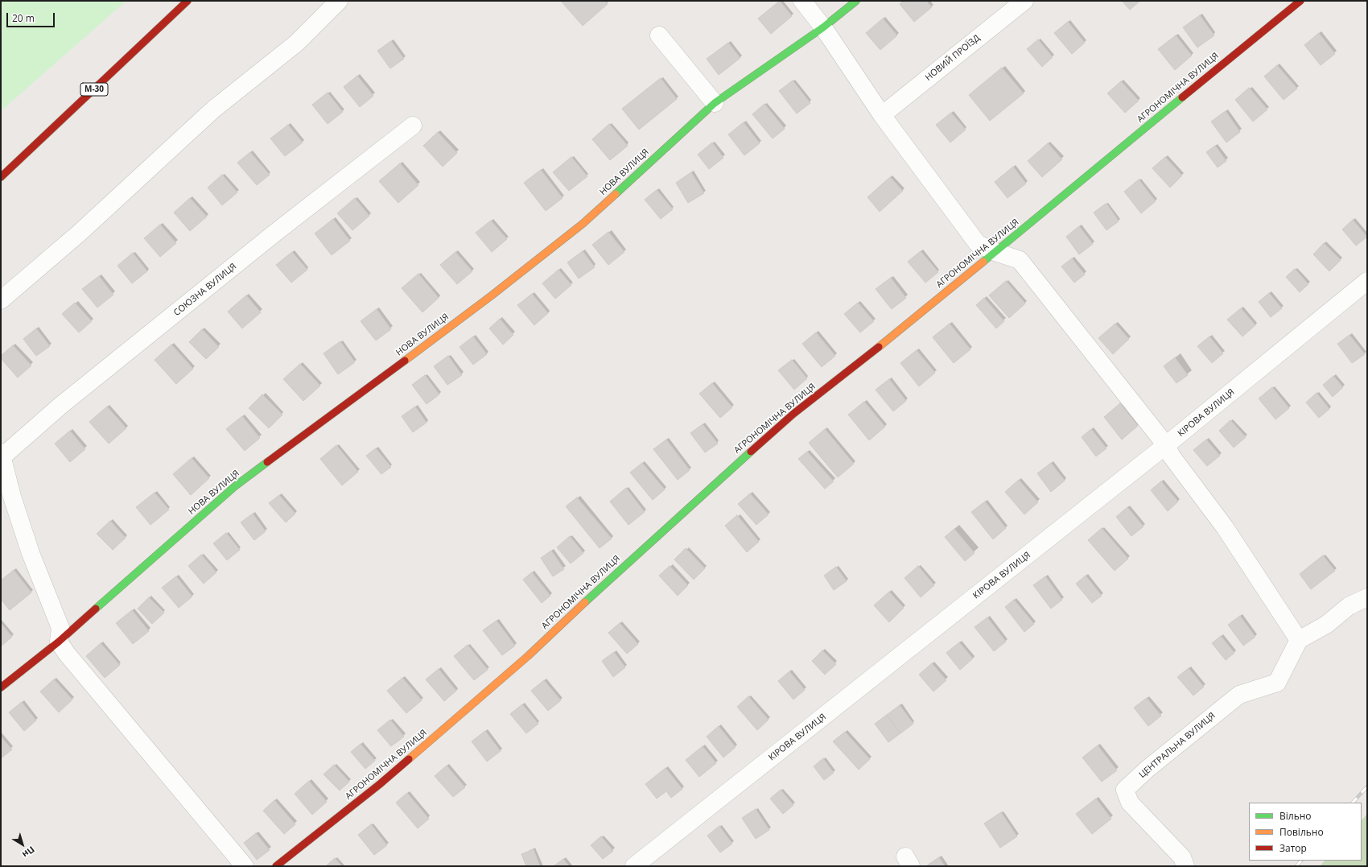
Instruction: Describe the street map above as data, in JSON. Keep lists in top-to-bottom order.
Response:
{
  "streets": {
    "main road": ["АГРОНОМІЧНА ВУЛИЦЯ", "М-30", "НОВА ВУЛИЦЯ"],
    "street": [
      "НОВИЙ ПРОЇЗД",
      "СОЮЗНА ВУЛИЦЯ",
      "КІРОВА ВУЛИЦЯ",
      "ЦЕНТРАЛЬНА ВУЛИЦЯ"
    ]
  },
  "legend": ["Вільно", "Повільно", "Затор"],
  "scale_bar": "20 m",
  "north": "bottom right"
}
